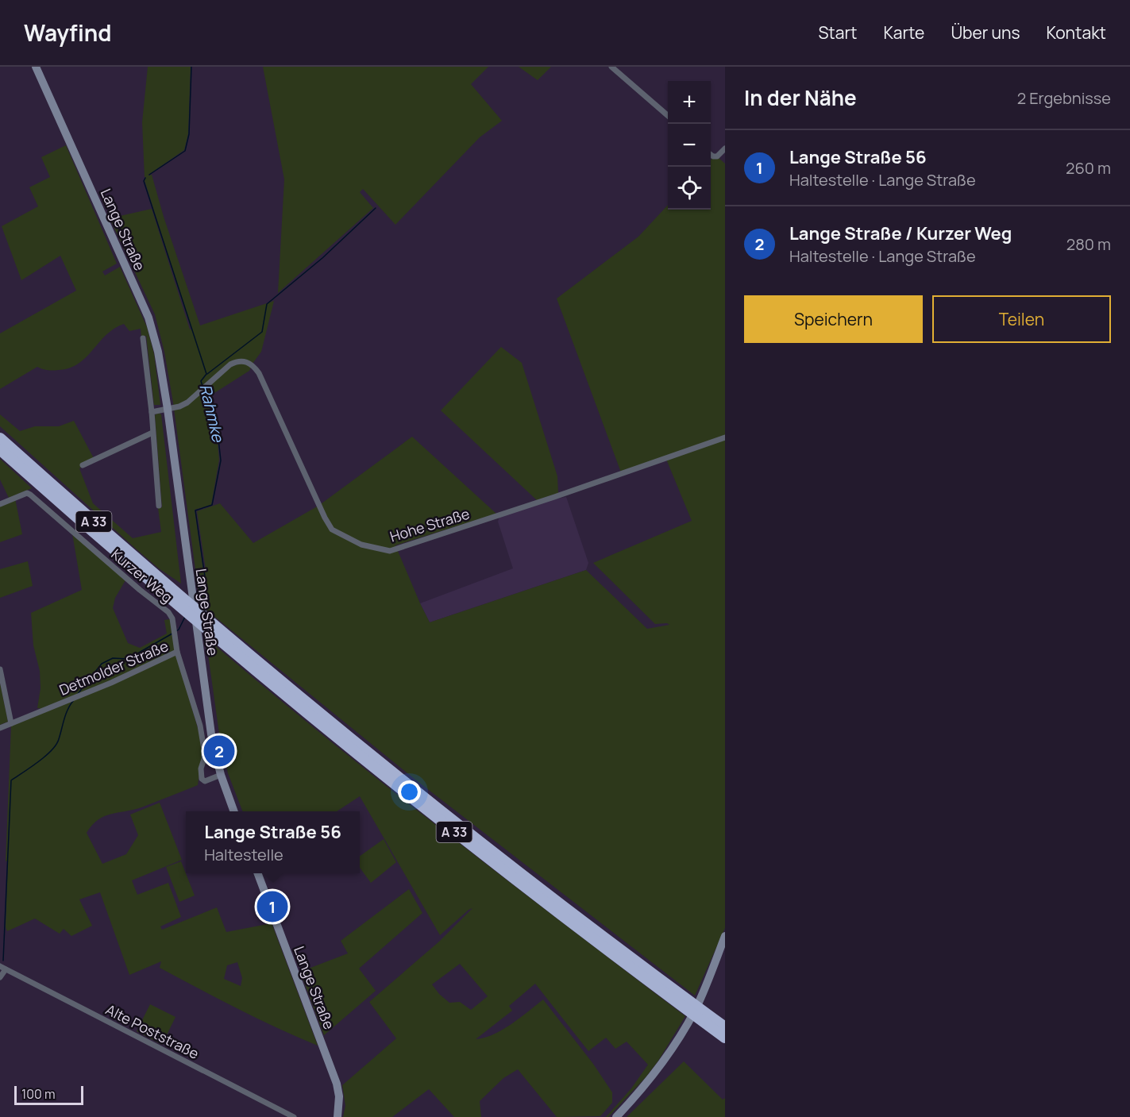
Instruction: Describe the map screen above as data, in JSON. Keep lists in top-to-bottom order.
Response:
{
  "streets": {
    "highway": ["A 33"],
    "street": [
      "Lange Straße",
      "Hohe Straße",
      "Kurzer Weg",
      "Detmolder Straße",
      "Alte Poststraße"
    ]
  },
  "crossings": [
    ["Lange Straße", "Hohe Straße"],
    ["Lange Straße", "Detmolder Straße"],
    ["Kurzer Weg", "Detmolder Straße"]
  ],
  "water": ["Rahmke"],
  "scale_bar": "100 m",
  "page": {
    "header": "Wayfind",
    "nav": [
      "Start",
      "Karte",
      "Über uns",
      "Kontakt"
    ],
    "heading": ["In der Nähe", "2 Ergebnisse"],
    "map_buttons": ["+", "−"],
    "list": [
      {
        "mark": "1",
        "name": "Lange Straße 56",
        "note": "Haltestelle · Lange Straße",
        "value": "260 m"
      },
      {
        "mark": "2",
        "name": "Lange Straße / Kurzer Weg",
        "note": "Haltestelle · Lange Straße",
        "value": "280 m"
      }
    ],
    "buttons": ["Speichern", "Teilen"],
    "pins": ["2", "1"],
    "popup": ["Lange Straße 56", "Haltestelle"],
    "scale": "100 m"
  }
}
